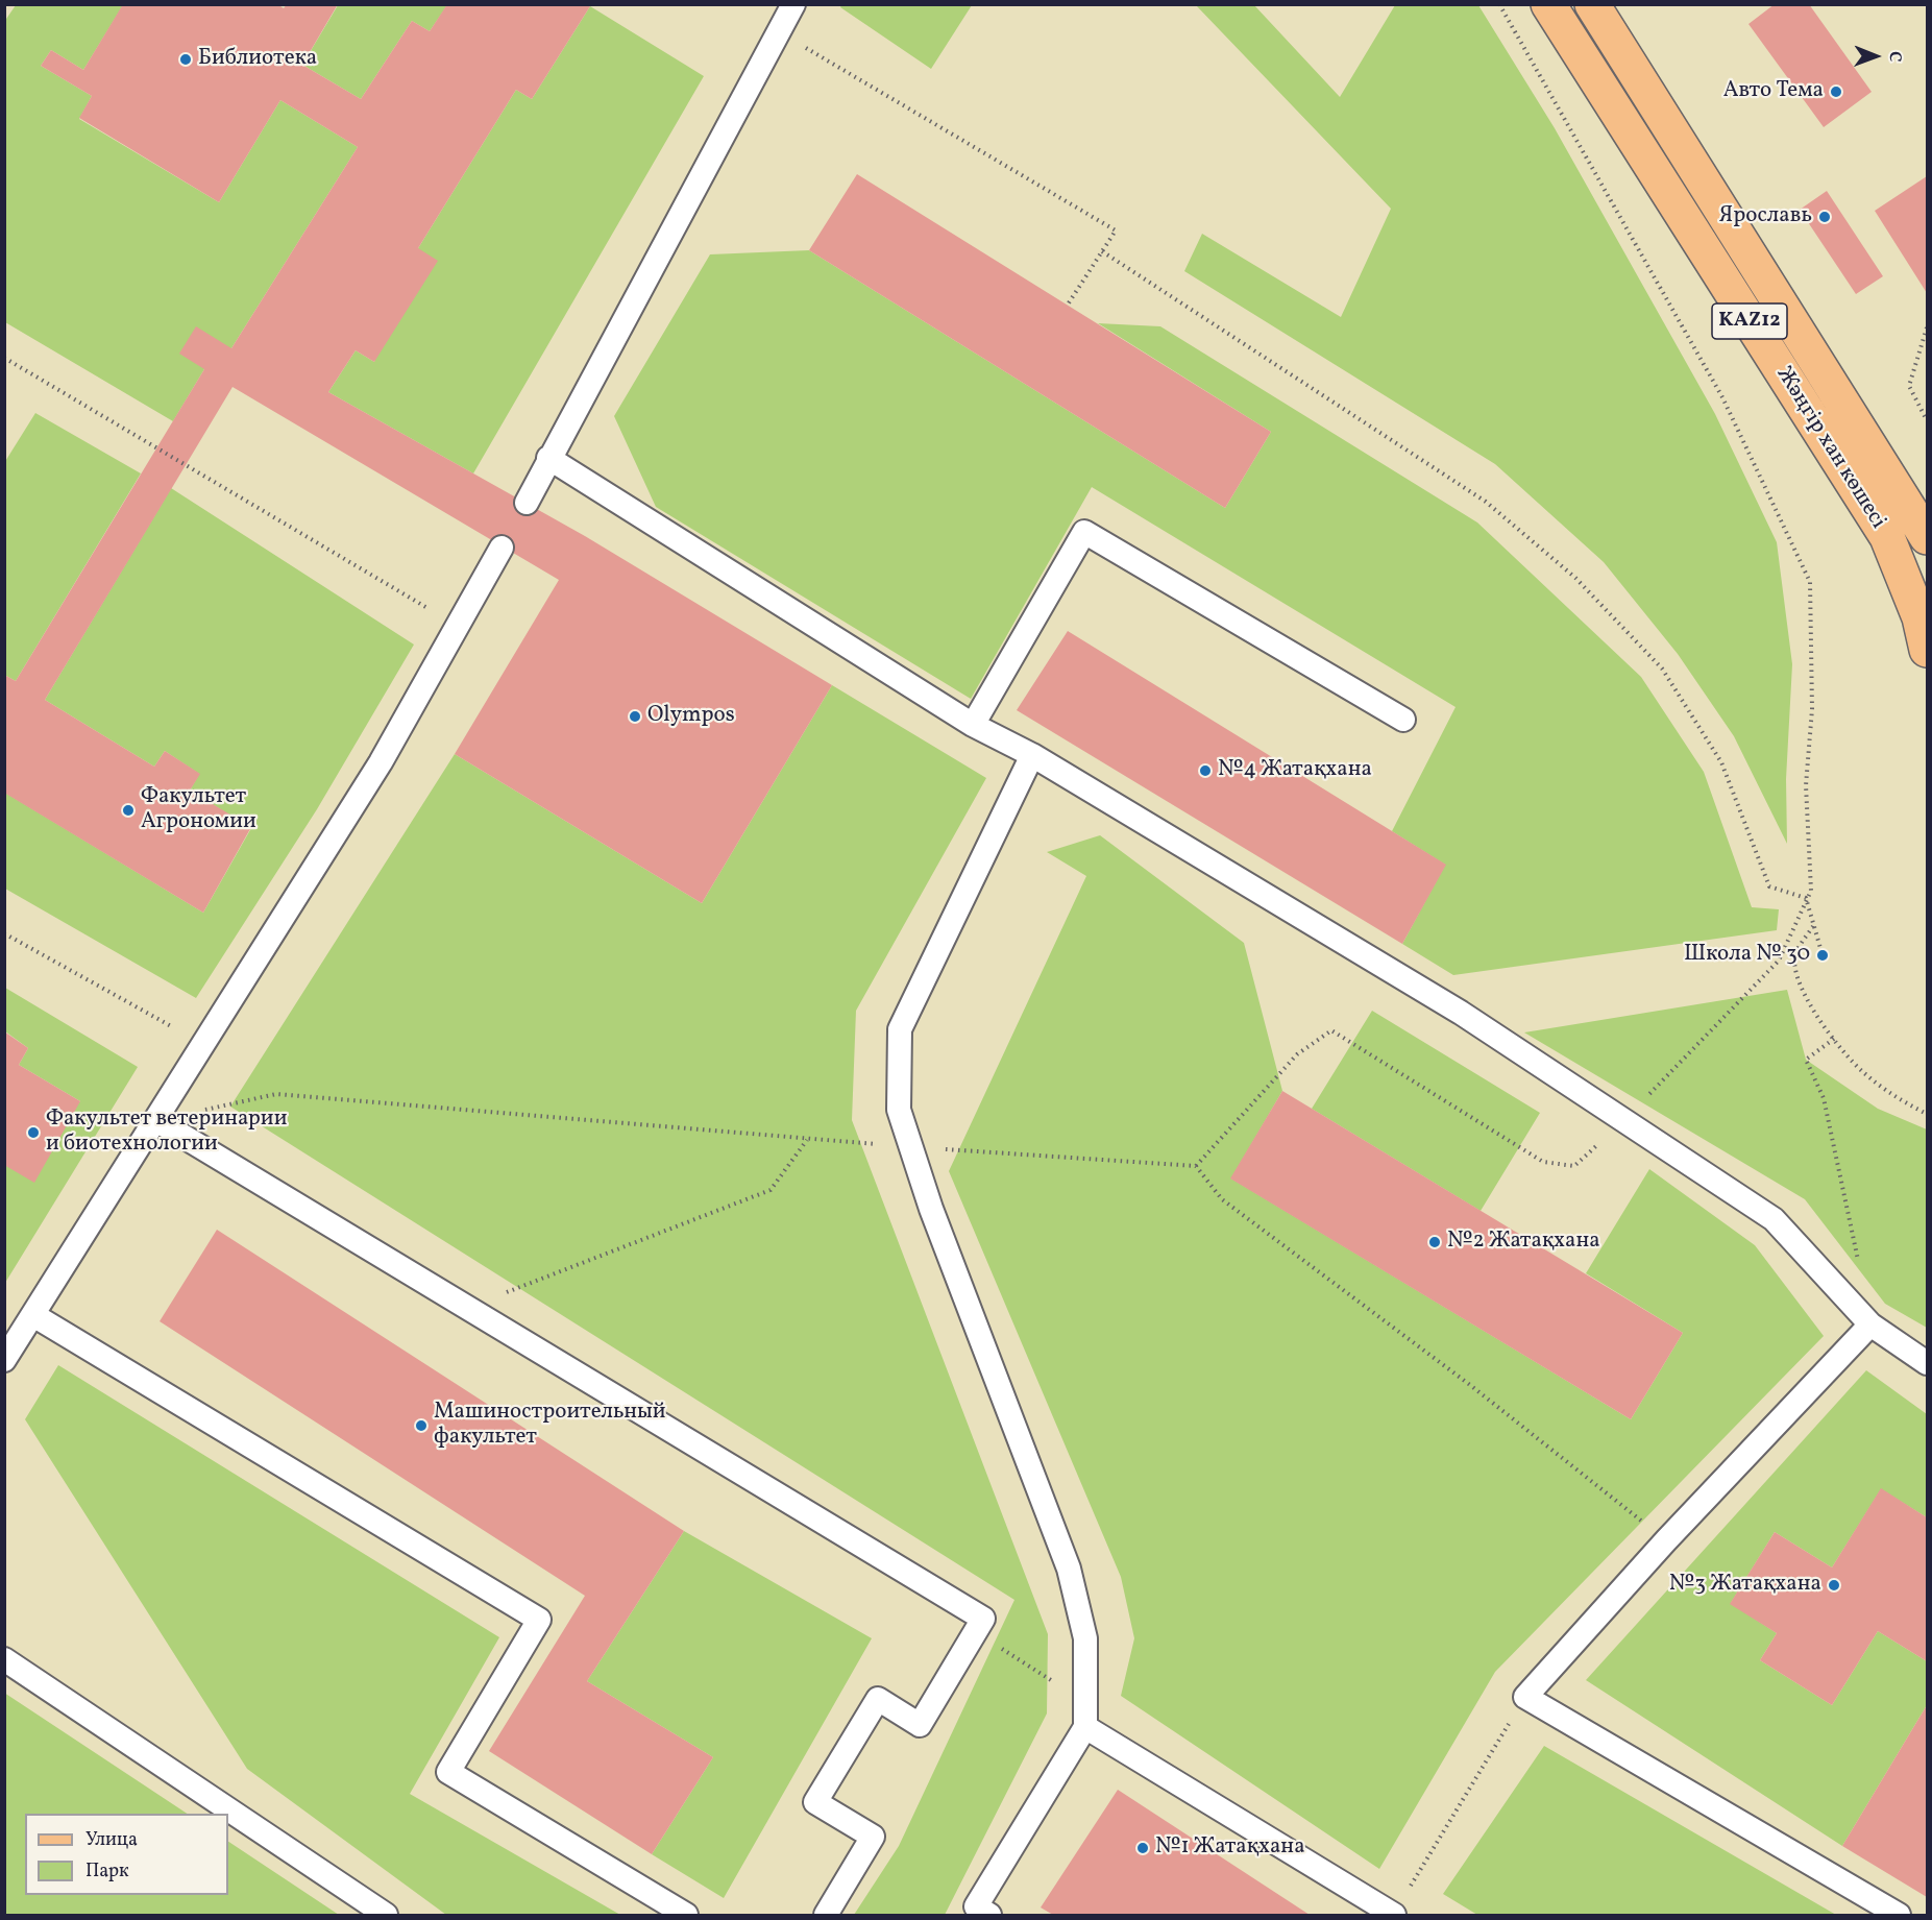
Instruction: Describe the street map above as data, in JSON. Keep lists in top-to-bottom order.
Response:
{
  "streets": {
    "main road": ["KAZ12", "Жәңгір хан көшесі"]
  },
  "places": [
    "Библиотека",
    "Авто Тема",
    "Ярославь",
    "Olympos",
    "№4 Жатақхана",
    "Факультет Агрономии",
    "Школа № 30",
    "Факультет ветеринарии и биотехнологии",
    "№2 Жатақхана",
    "Машиностроительный факультет",
    "№3 Жатақхана",
    "№1 Жатақхана"
  ],
  "legend": ["Улица", "Парк"],
  "north": "right"
}
